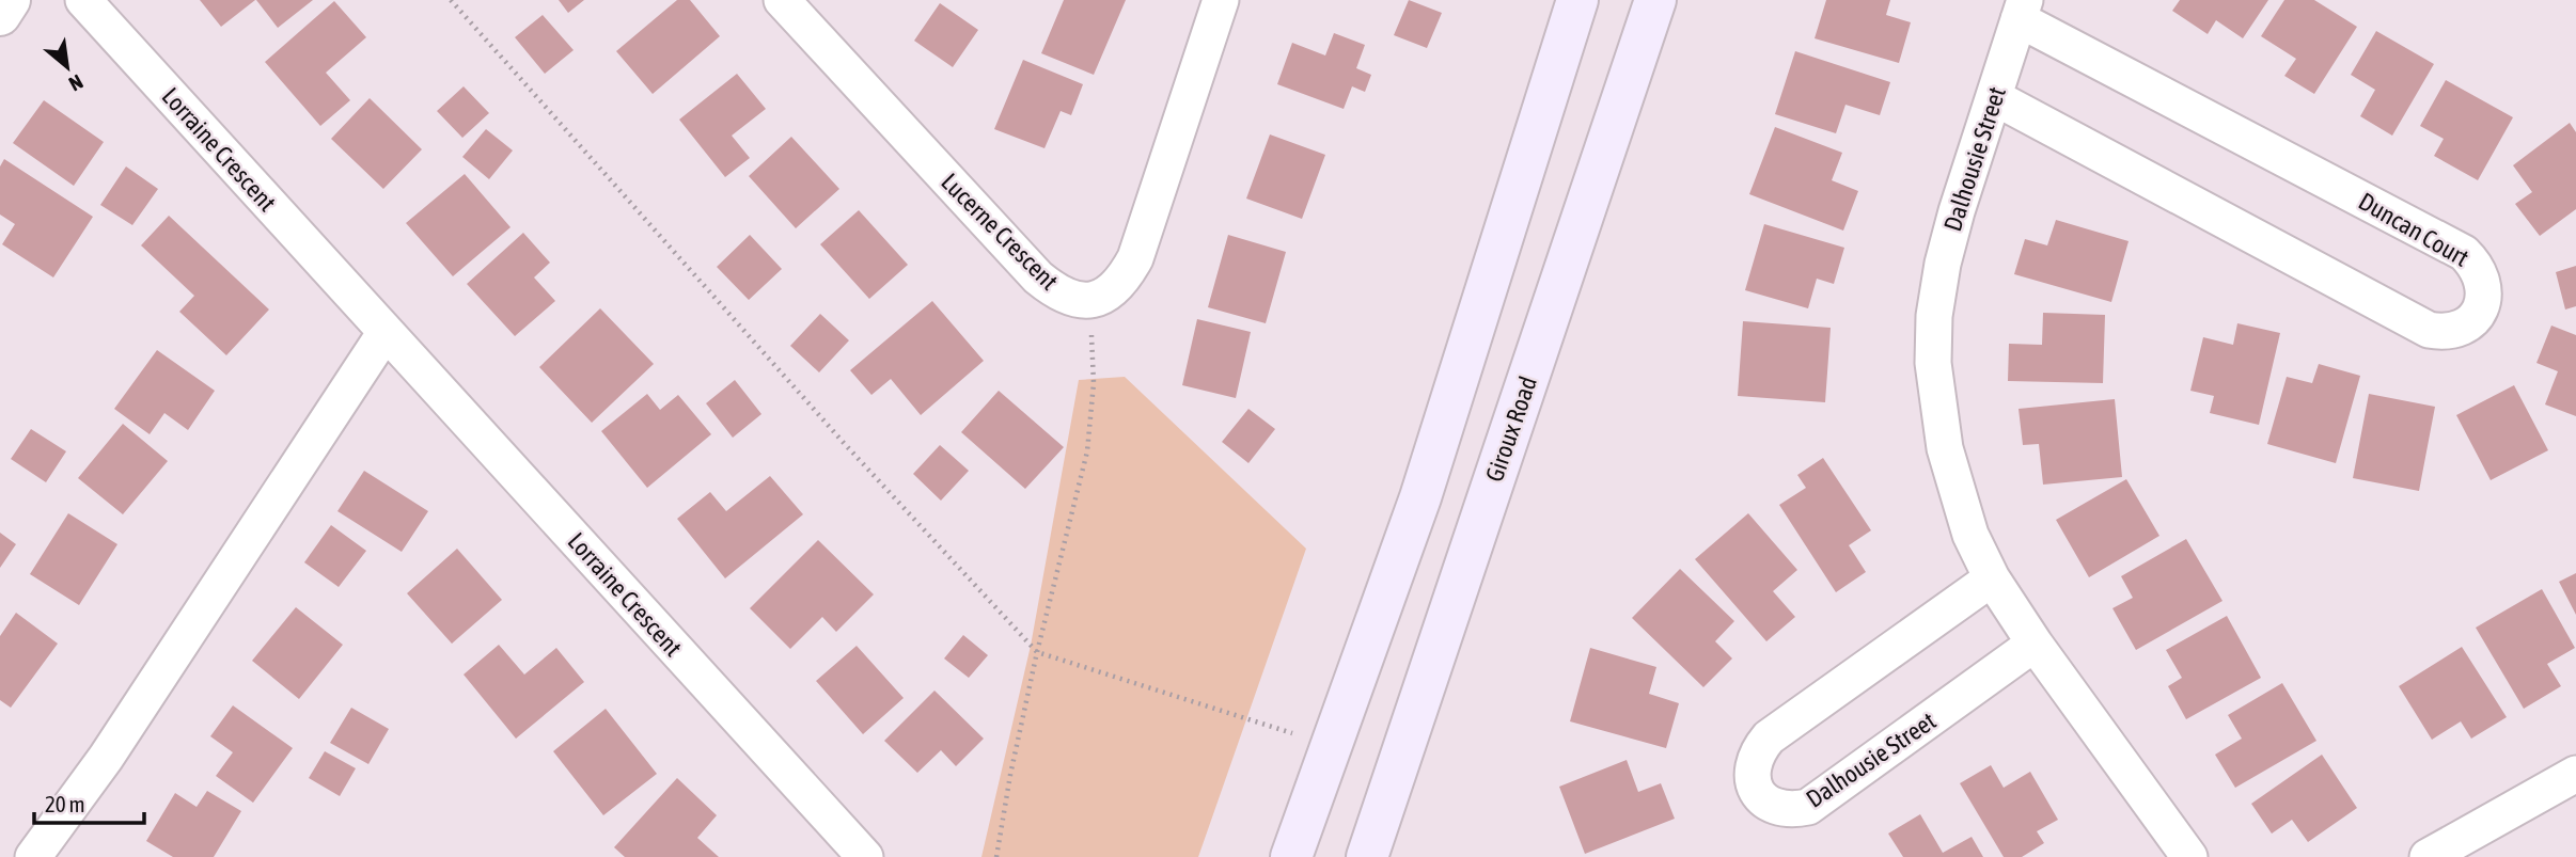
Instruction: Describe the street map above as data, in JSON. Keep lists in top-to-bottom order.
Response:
{
  "streets": {
    "main road": ["Giroux Road"],
    "street": [
      "Lorraine Crescent",
      "Dalhousie Street",
      "Duncan Court",
      "Lucerne Crescent"
    ]
  },
  "crossings": [
    ["Dalhousie Street", "Duncan Court"]
  ],
  "scale_bar": "20 m",
  "north": "bottom right"
}
